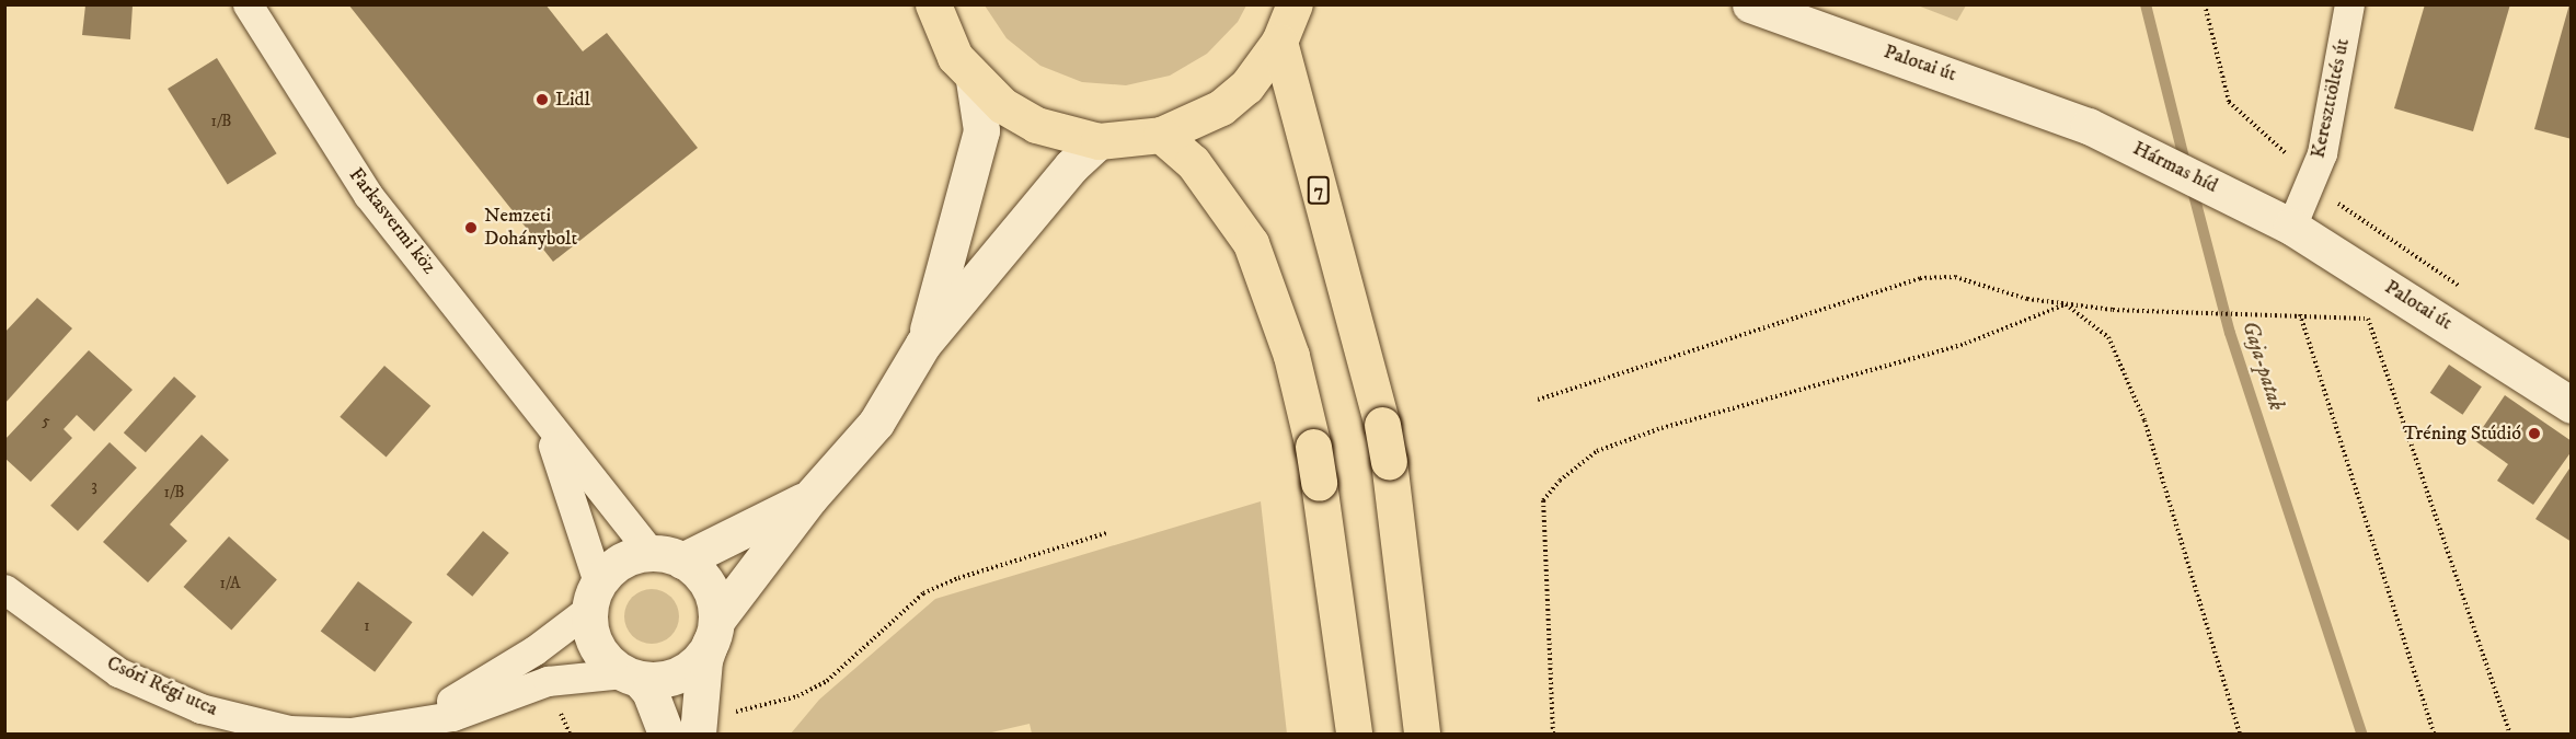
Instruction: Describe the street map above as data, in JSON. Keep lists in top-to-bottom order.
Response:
{
  "streets": {
    "main road": ["7"],
    "street": [
      "Palotai út",
      "Kereszttöltés út",
      "Hármas híd",
      "Farkasvermi köz",
      "Csóri Régi utca"
    ]
  },
  "crossings": [
    ["Palotai út", "Kereszttöltés út"],
    ["Palotai út", "Hármas híd"],
    ["Kereszttöltés út", "Hármas híd"],
    ["Farkasvermi köz", "Csóri Régi utca"]
  ],
  "water": ["Gaja-patak"],
  "places": ["Lidl", "Nemzeti Dohánybolt", "Tréning Stúdió"],
  "house_numbers": [
    "1/B",
    "5",
    "3",
    "1/B",
    "1/A",
    "1"
  ]
}
